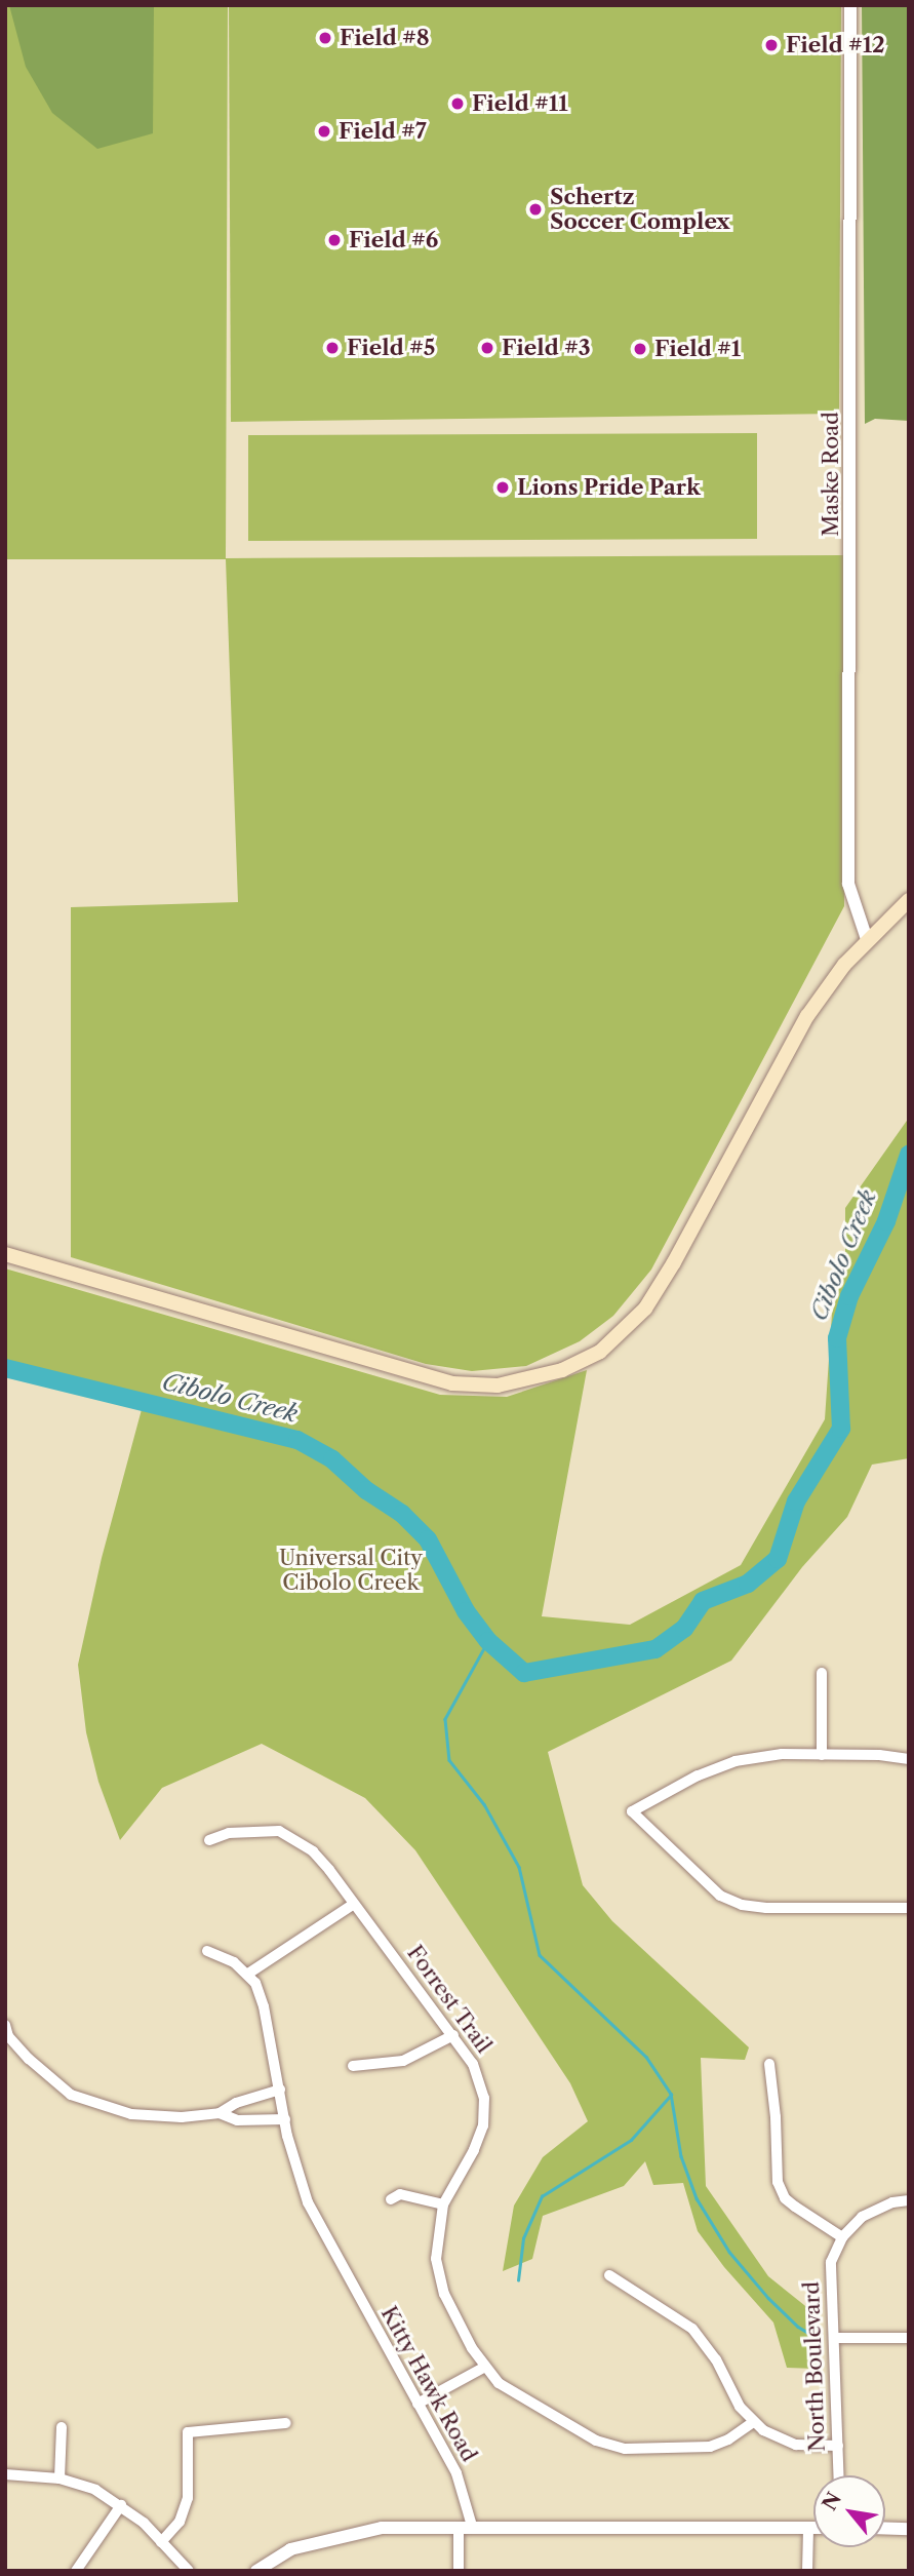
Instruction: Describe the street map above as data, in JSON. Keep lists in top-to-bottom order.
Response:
{
  "streets": {
    "street": [
      "Maske Road",
      "Forrest Trail",
      "North Boulevard",
      "Kitty Hawk Road"
    ]
  },
  "water": ["Cibolo Creek"],
  "parks": ["Universal City Cibolo Creek"],
  "places": [
    "Field #8",
    "Field #12",
    "Field #11",
    "Field #7",
    "Schertz Soccer Complex",
    "Field #6",
    "Field #5",
    "Field #3",
    "Field #1",
    "Lions Pride Park"
  ],
  "north": "top left"
}
